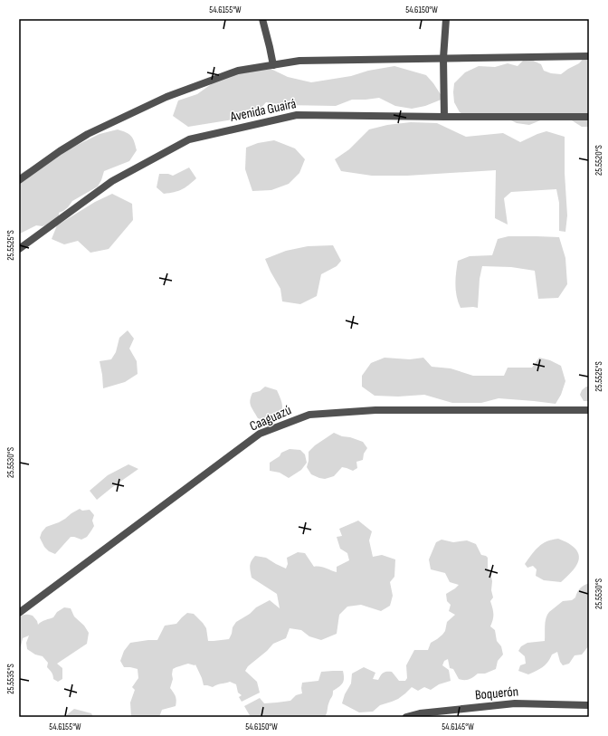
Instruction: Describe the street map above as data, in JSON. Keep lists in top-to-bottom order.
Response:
{
  "streets": {
    "street": ["Avenida Guairá", "Caaguazú", "Boquerón"]
  },
  "coordinates": [
    "54.6155°W",
    "54.6150°W",
    "25.5520°S",
    "25.5525°S",
    "25.5530°S",
    "25.5535°S",
    "54.6145°W"
  ]
}
